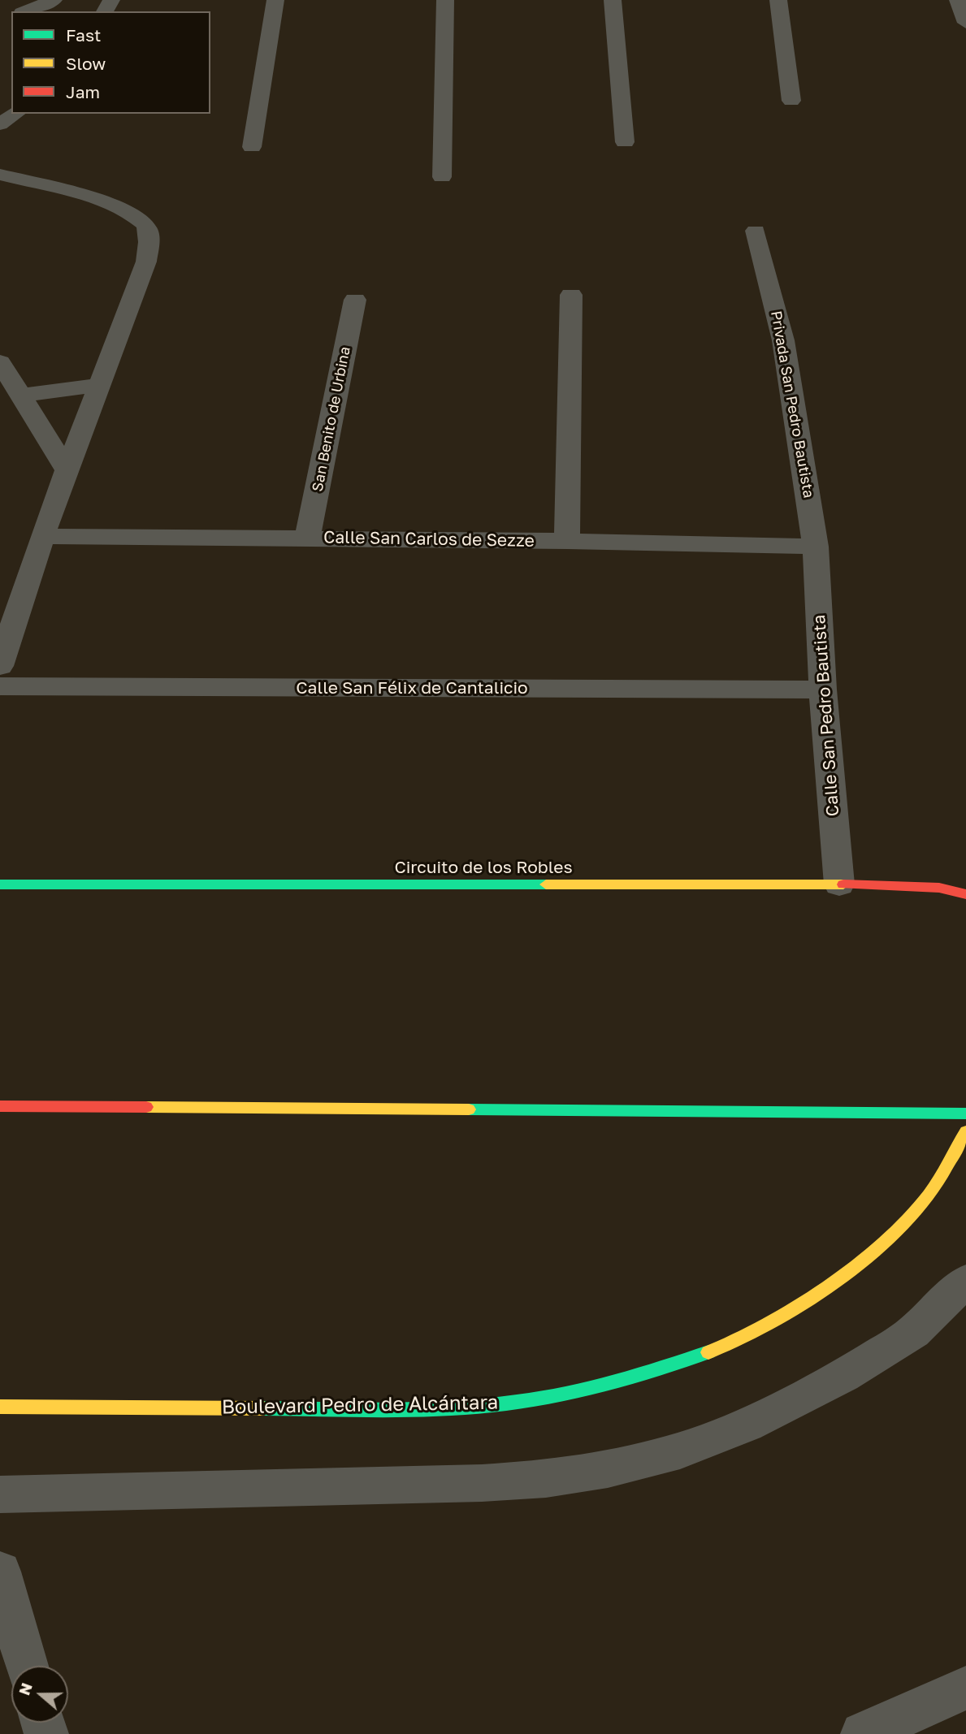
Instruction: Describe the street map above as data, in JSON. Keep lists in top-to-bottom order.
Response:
{
  "streets": {
    "street": [
      "Privada San Pedro Bautista",
      "San Benito de Urbina",
      "Calle San Carlos de Sezze",
      "Calle San Félix de Cantalicio",
      "Calle San Pedro Bautista",
      "Circuito de los Robles",
      "Boulevard Pedro de Alcántara"
    ]
  },
  "crossings": [
    ["Privada San Pedro Bautista", "Calle San Carlos de Sezze"],
    ["Privada San Pedro Bautista", "Calle San Pedro Bautista"],
    ["San Benito de Urbina", "Calle San Carlos de Sezze"],
    ["Calle San Carlos de Sezze", "Calle San Pedro Bautista"],
    ["Calle San Félix de Cantalicio", "Calle San Pedro Bautista"],
    ["Calle San Pedro Bautista", "Circuito de los Robles"]
  ],
  "legend": ["Fast", "Slow", "Jam"],
  "north": "left"
}
